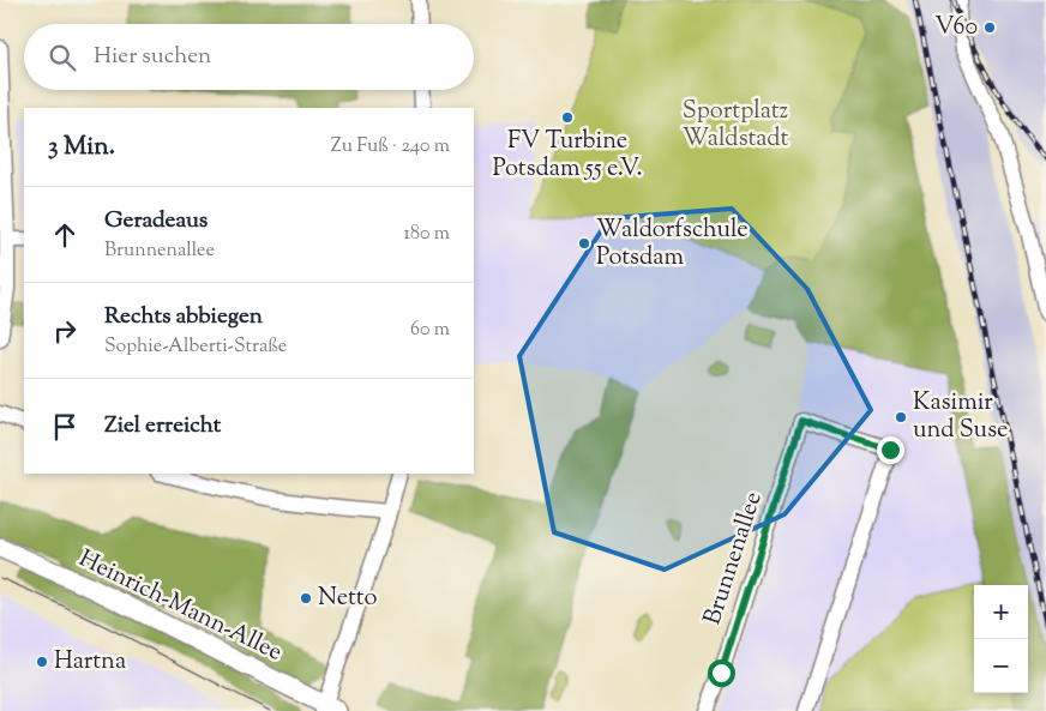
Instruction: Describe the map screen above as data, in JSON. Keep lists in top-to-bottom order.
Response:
{
  "streets": {
    "main road": ["Heinrich-Mann-Allee"],
    "street": ["Brunnenallee"]
  },
  "parks": ["Sportplatz Waldstadt"],
  "places": [
    "V60",
    "FV Turbine Potsdam 55 e.V.",
    "Waldorfschule Potsdam",
    "Kasimir und Suse",
    "Netto",
    "Hartna"
  ],
  "page": {
    "search": "Hier suchen",
    "heading": ["3 Min.", "Zu Fuß · 240 m"],
    "list": [
      ["Geradeaus", "Brunnenallee", "180 m"],
      ["Rechts abbiegen", "Sophie-Alberti-Straße", "60 m"],
      "Ziel erreicht"
    ],
    "map_buttons": ["+", "−"]
  }
}
